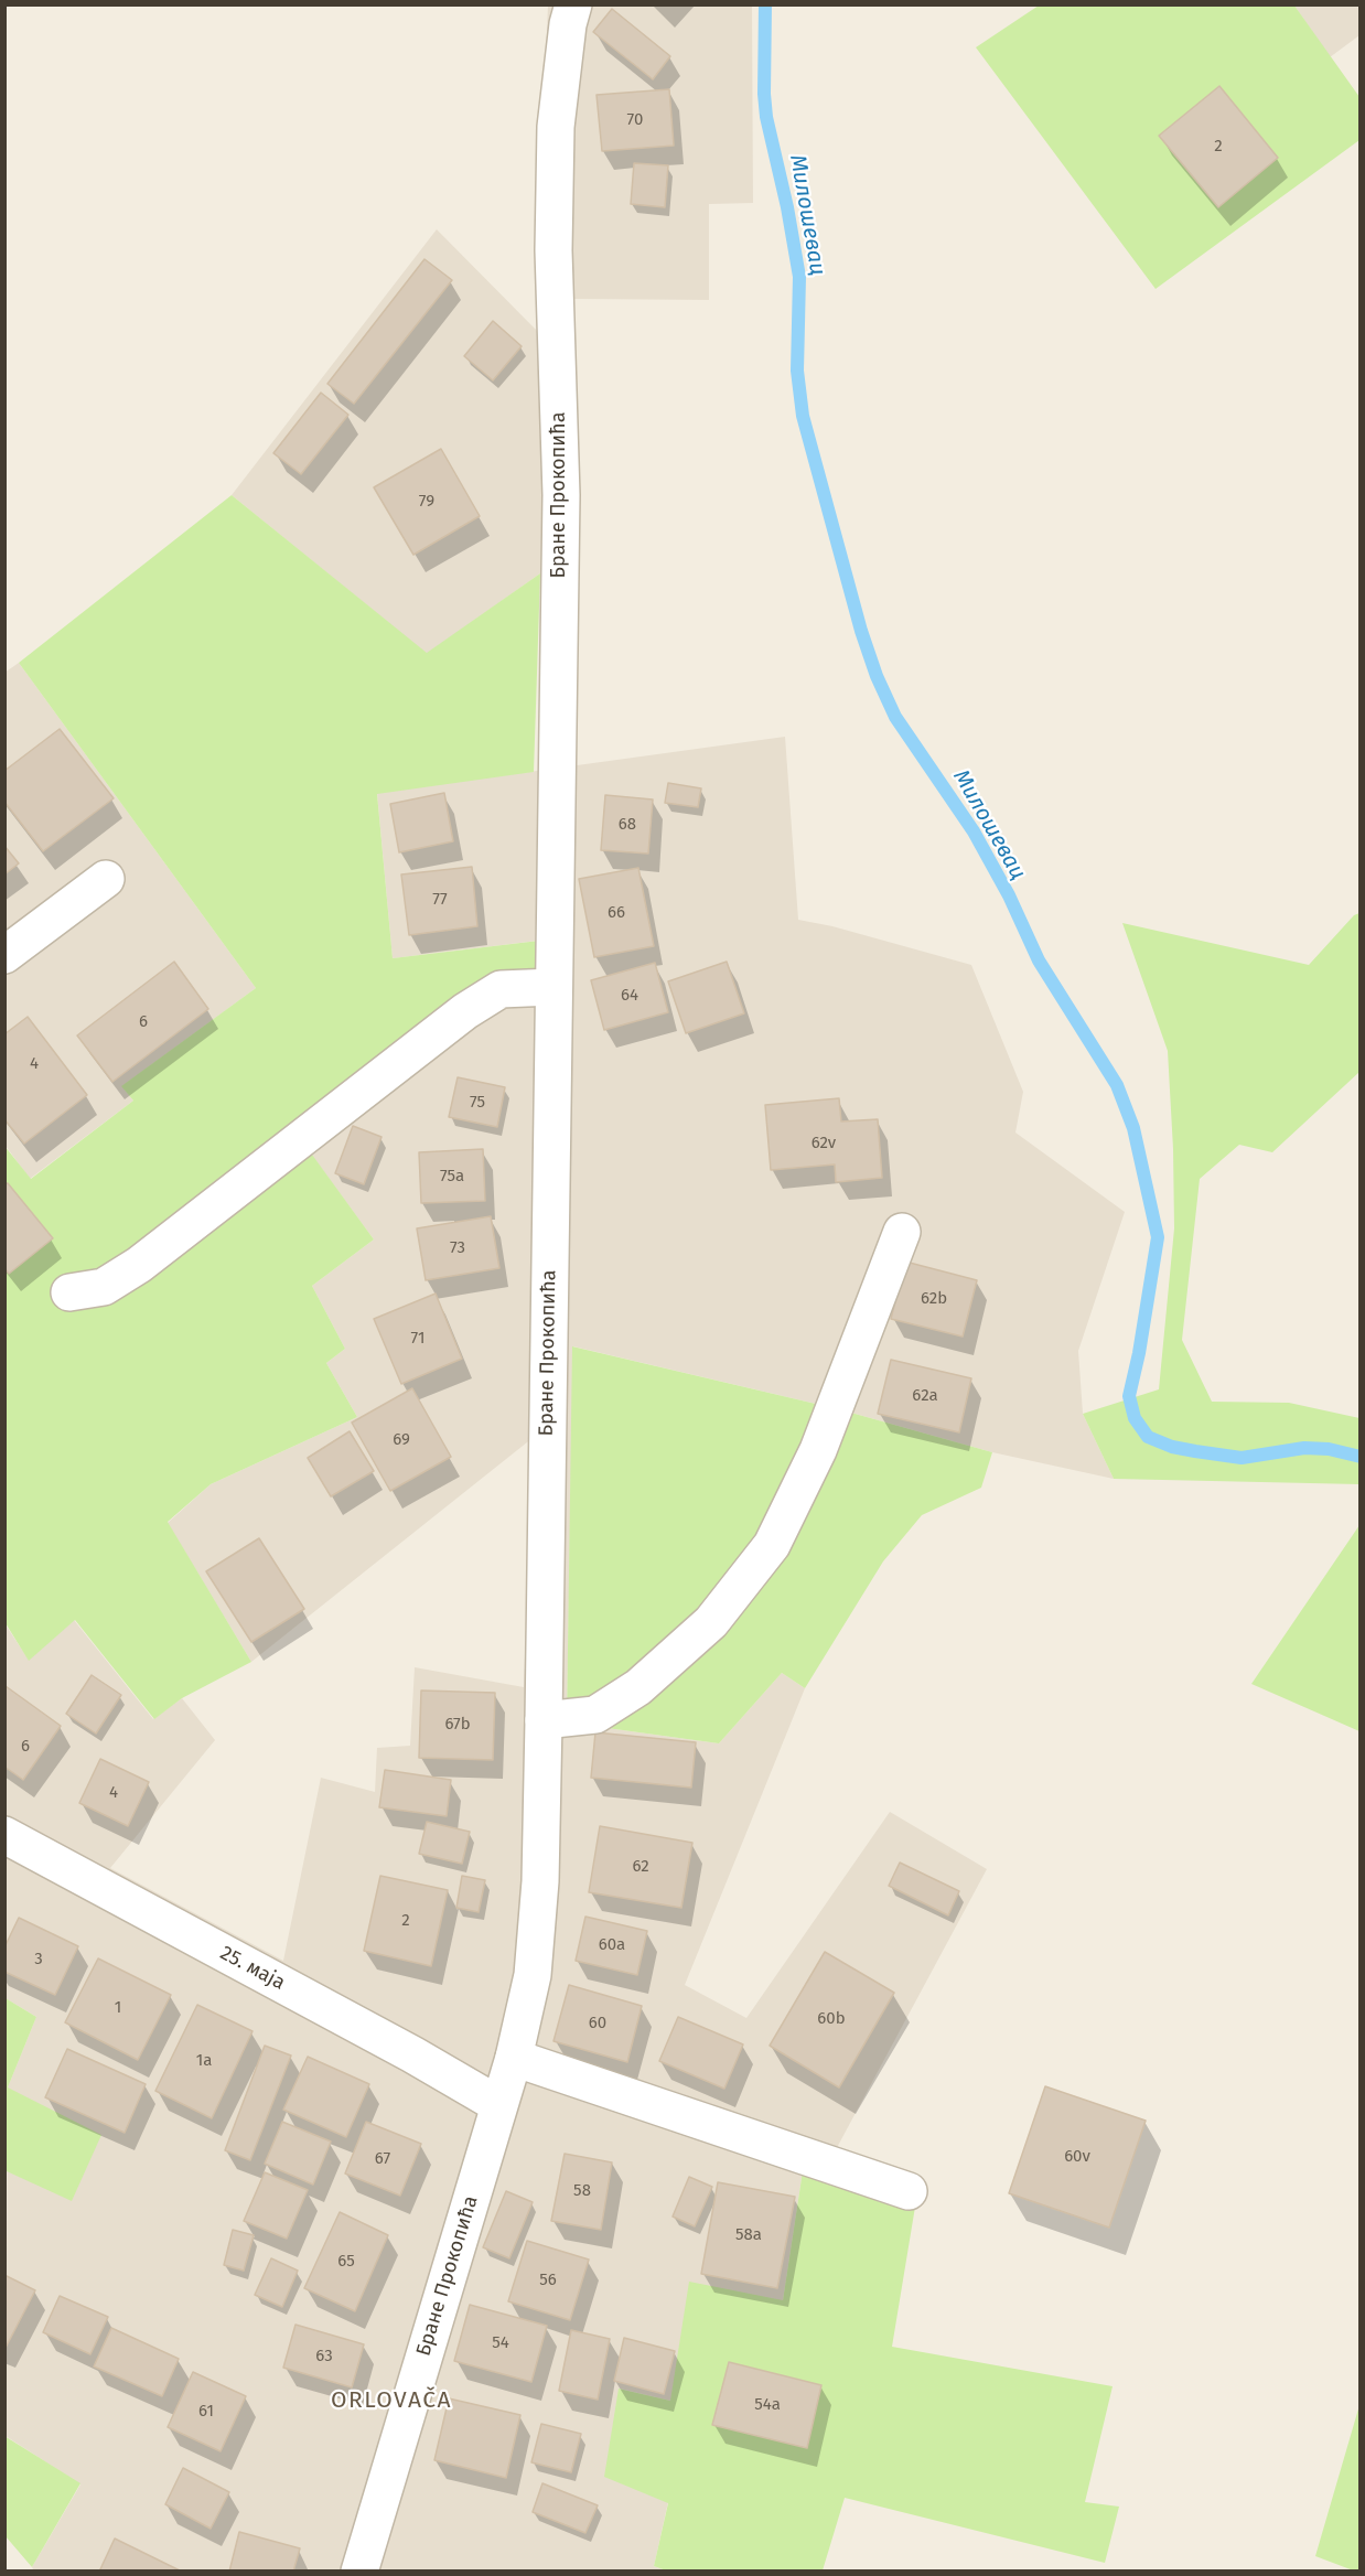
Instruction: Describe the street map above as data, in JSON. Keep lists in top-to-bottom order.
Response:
{
  "streets": {
    "street": ["Бране Прокопића", "25. маја"]
  },
  "crossings": [
    ["Бране Прокопића", "25. маја"]
  ],
  "districts": ["ORLOVAČA"],
  "water": ["Милошевац"],
  "house_numbers": [
    "70",
    "2",
    "79",
    "68",
    "77",
    "66",
    "64",
    "6",
    "4",
    "75",
    "62v",
    "75a",
    "73",
    "62b",
    "71",
    "62a",
    "69",
    "67b",
    "6",
    "4",
    "62",
    "2",
    "60a",
    "3",
    "1",
    "60b",
    "60",
    "1a",
    "60v",
    "67",
    "58",
    "58a",
    "65",
    "56",
    "54",
    "63",
    "54a",
    "61"
  ]
}
